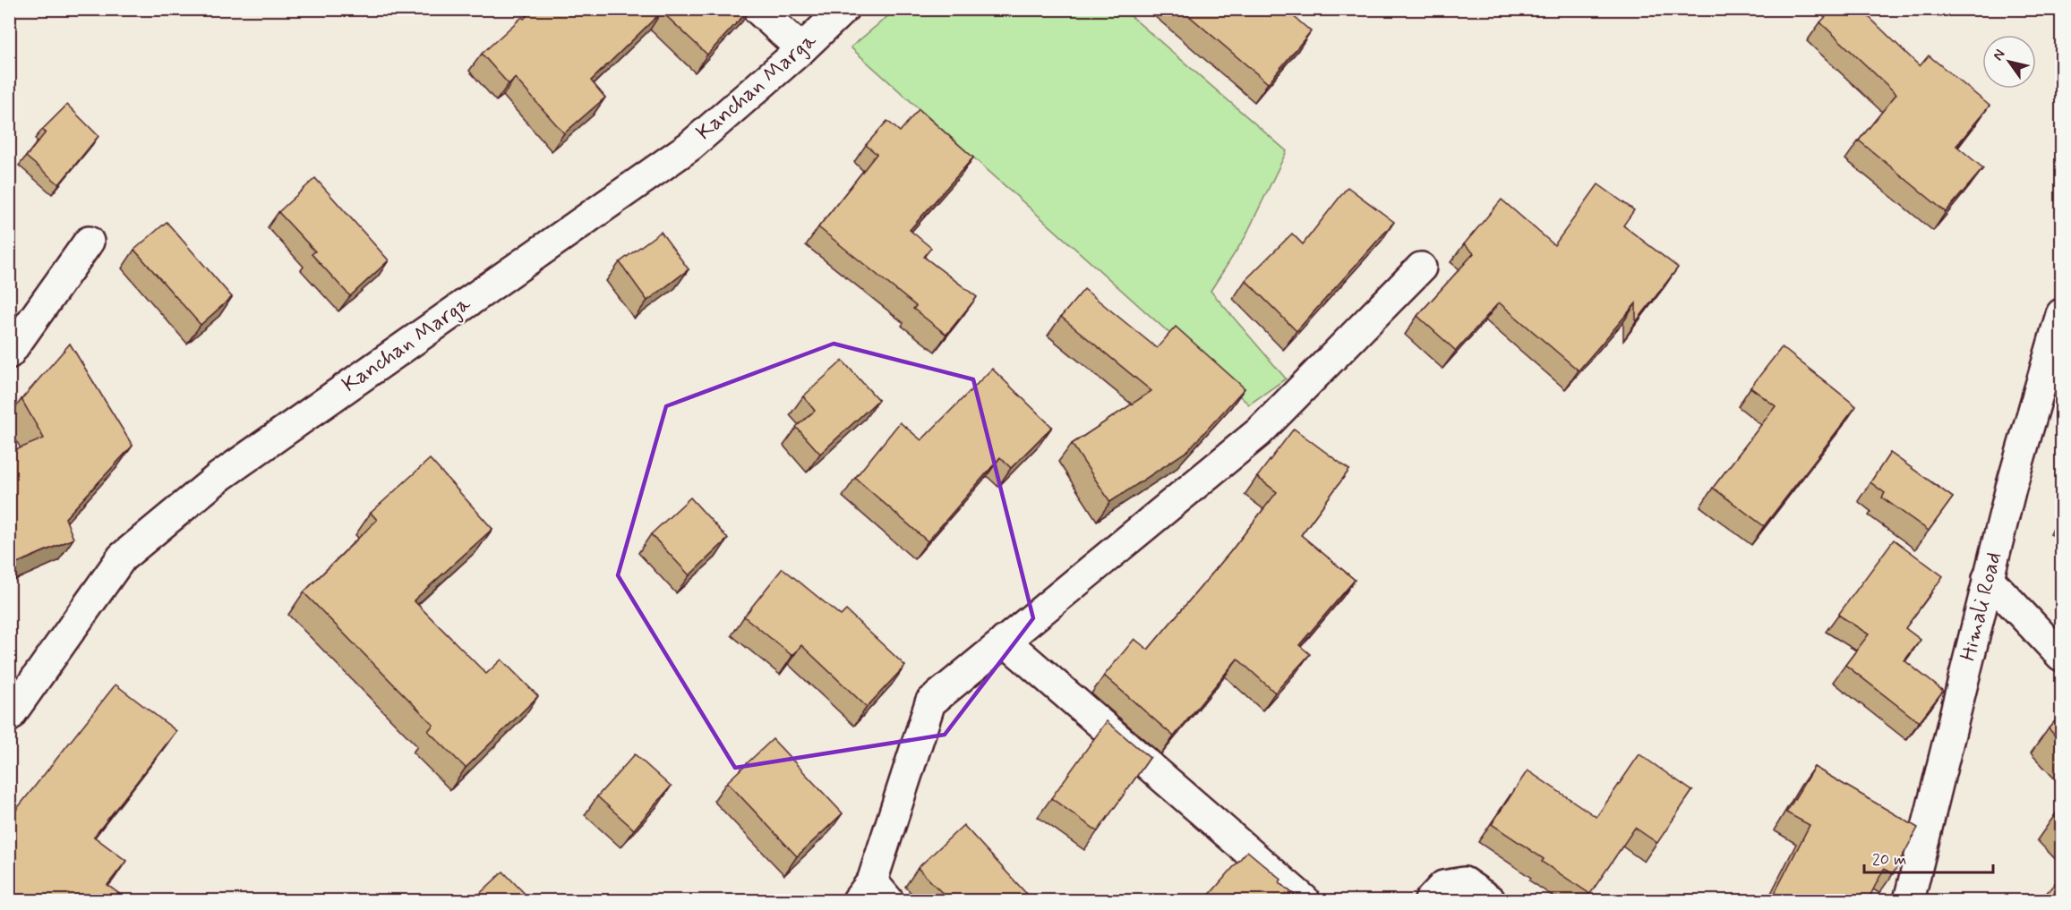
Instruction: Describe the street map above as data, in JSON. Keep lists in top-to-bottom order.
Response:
{
  "streets": {
    "street": ["Kanchan Marga", "Himali Road"]
  },
  "scale_bar": "20 m",
  "north": "top left"
}
